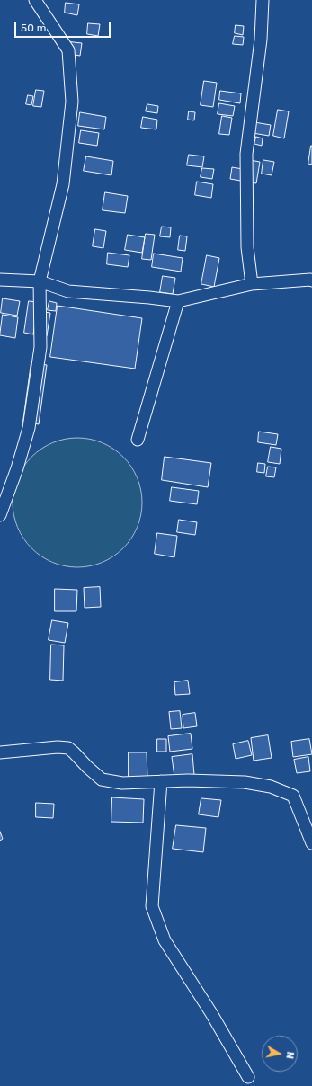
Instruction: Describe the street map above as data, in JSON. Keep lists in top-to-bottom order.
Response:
{
  "scale_bar": "50 m",
  "north": "right"
}
